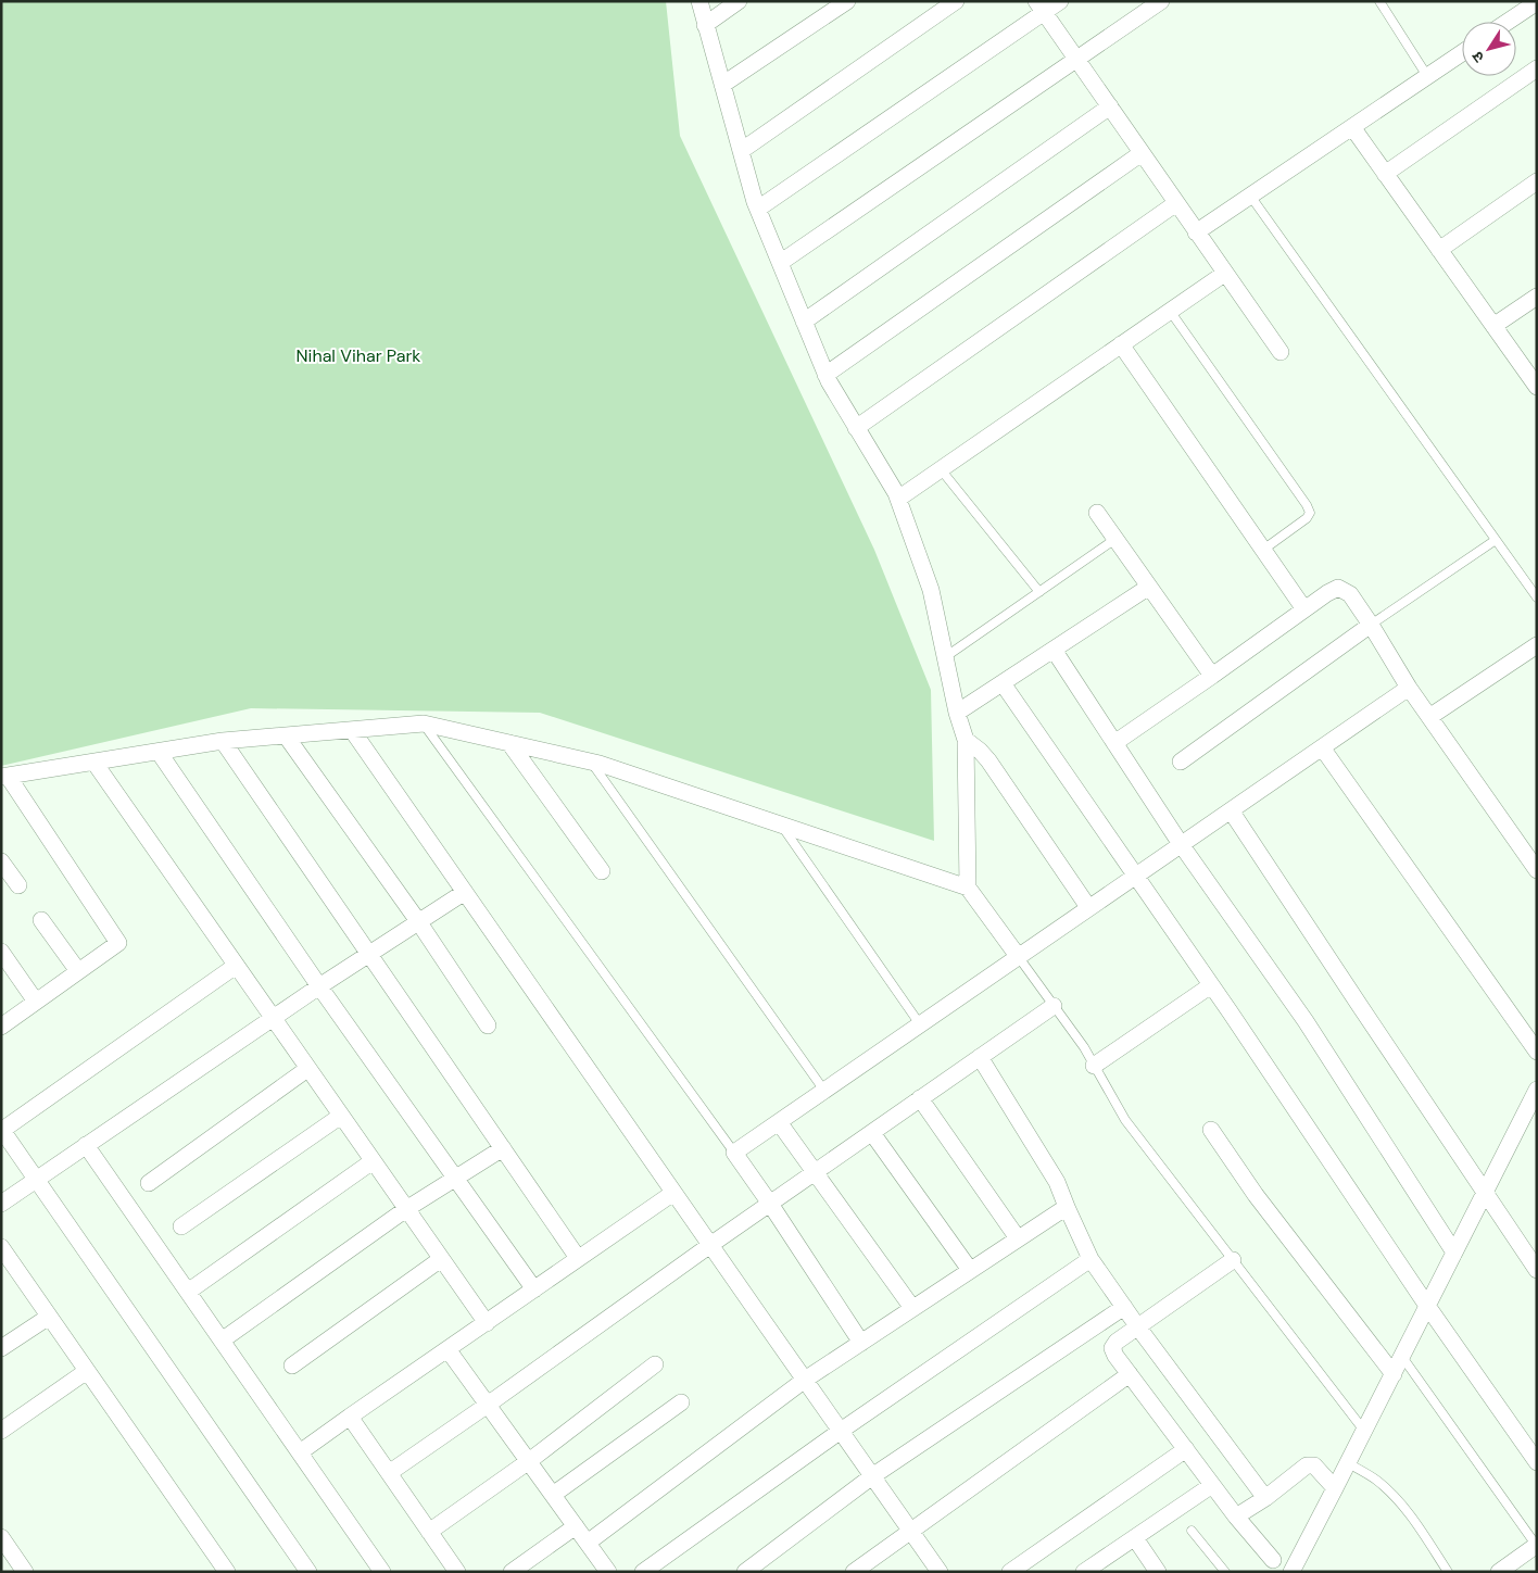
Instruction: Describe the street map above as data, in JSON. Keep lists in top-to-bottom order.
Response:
{
  "parks": ["Nihal Vihar Park"],
  "north": "bottom left"
}
